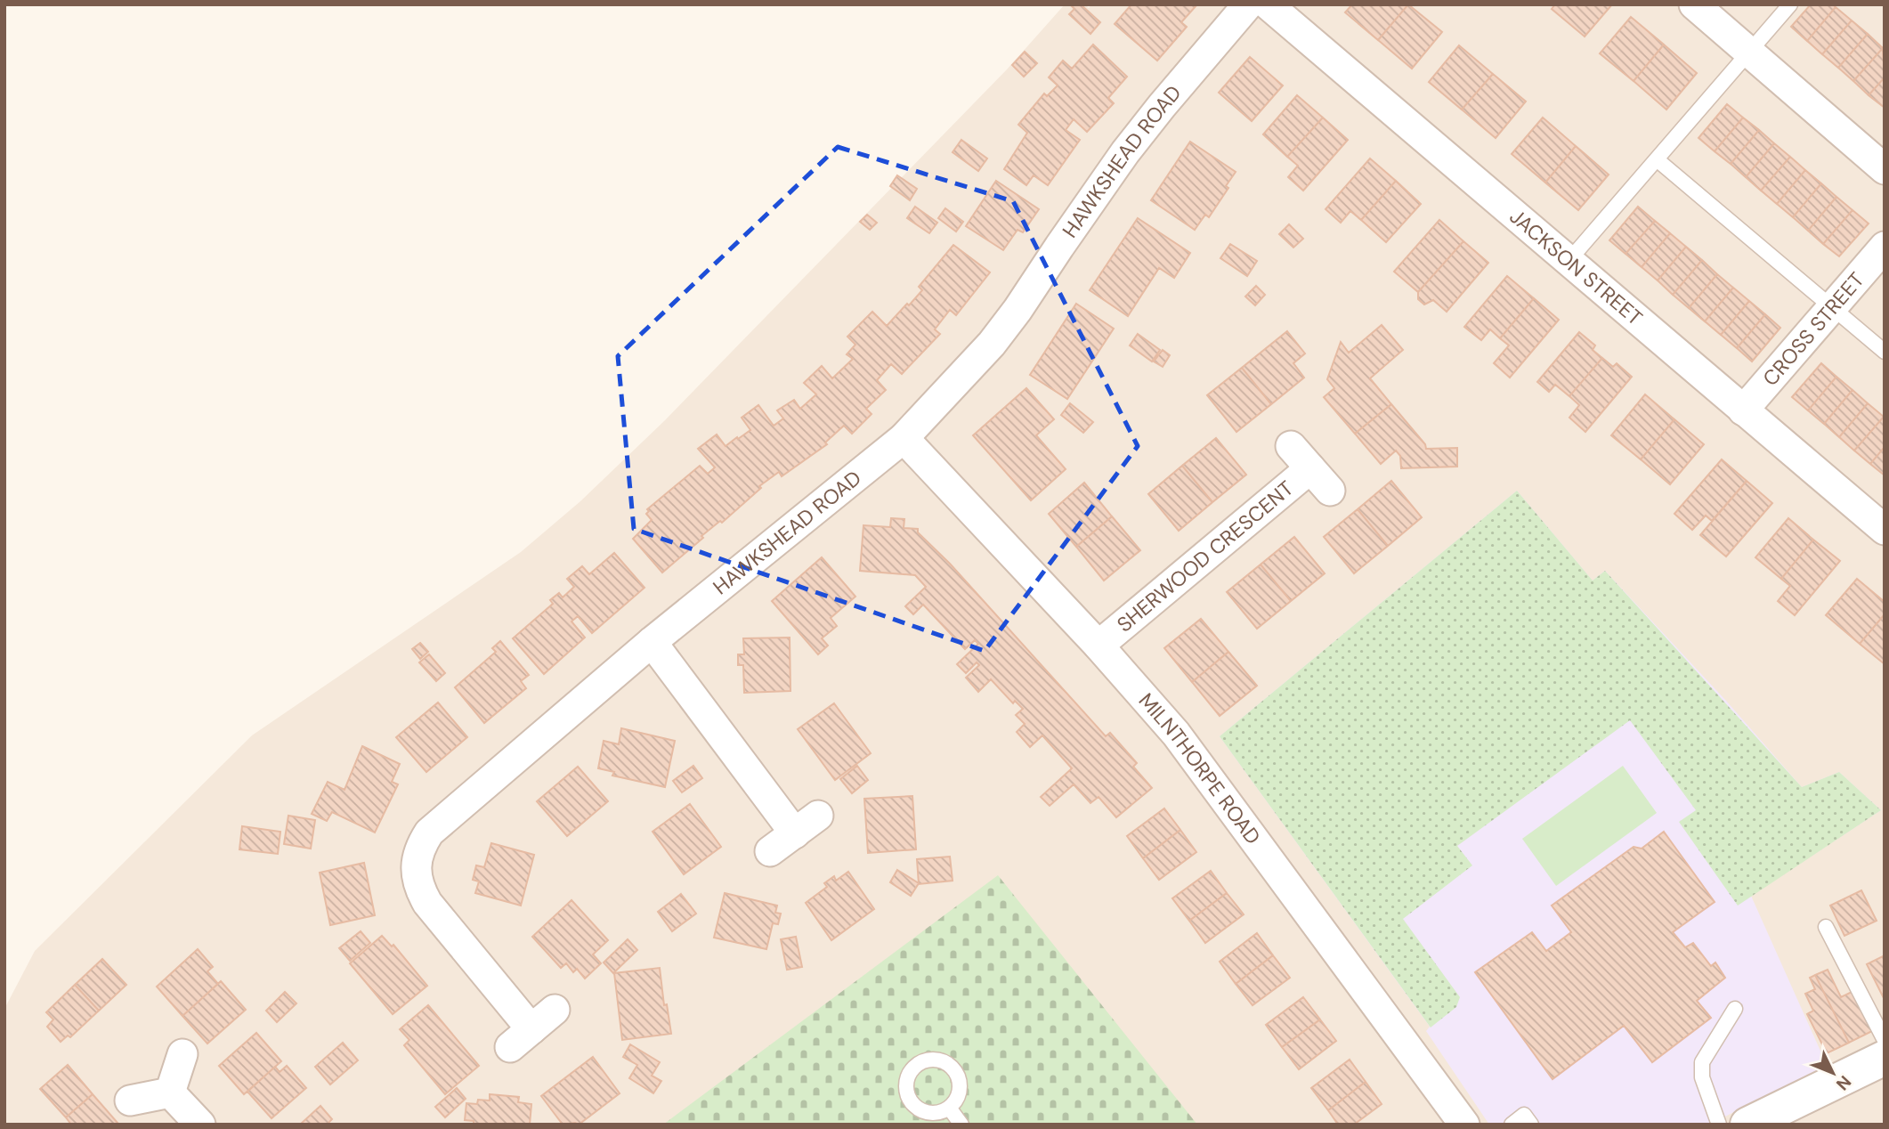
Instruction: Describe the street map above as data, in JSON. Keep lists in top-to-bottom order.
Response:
{
  "streets": {
    "street": [
      "HAWKSHEAD ROAD",
      "JACKSON STREET",
      "CROSS STREET",
      "SHERWOOD CRESCENT",
      "MILNTHORPE ROAD"
    ]
  },
  "crossings": [
    ["HAWKSHEAD ROAD", "JACKSON STREET"],
    ["HAWKSHEAD ROAD", "MILNTHORPE ROAD"],
    ["JACKSON STREET", "CROSS STREET"],
    ["SHERWOOD CRESCENT", "MILNTHORPE ROAD"]
  ],
  "north": "bottom right"
}
